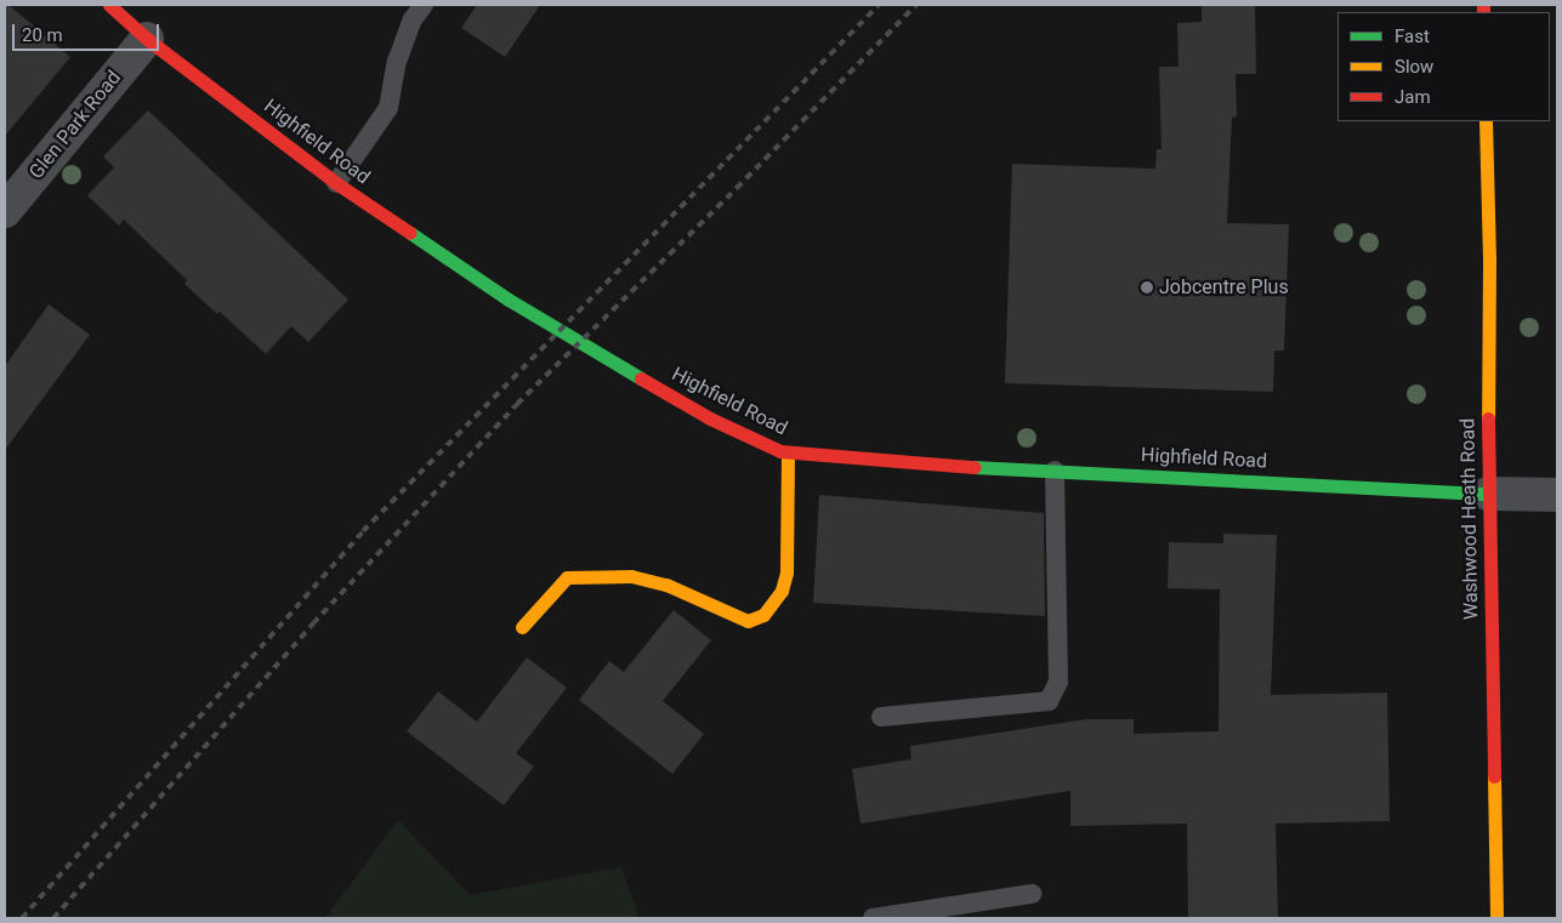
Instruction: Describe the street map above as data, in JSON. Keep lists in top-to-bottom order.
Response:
{
  "streets": {
    "main road": ["Highfield Road", "Washwood Heath Road"],
    "street": ["Glen Park Road"]
  },
  "crossings": [
    ["Glen Park Road", "Highfield Road"],
    ["Highfield Road", "Washwood Heath Road"]
  ],
  "places": ["Jobcentre Plus"],
  "legend": ["Fast", "Slow", "Jam"],
  "scale_bar": "20 m"
}
